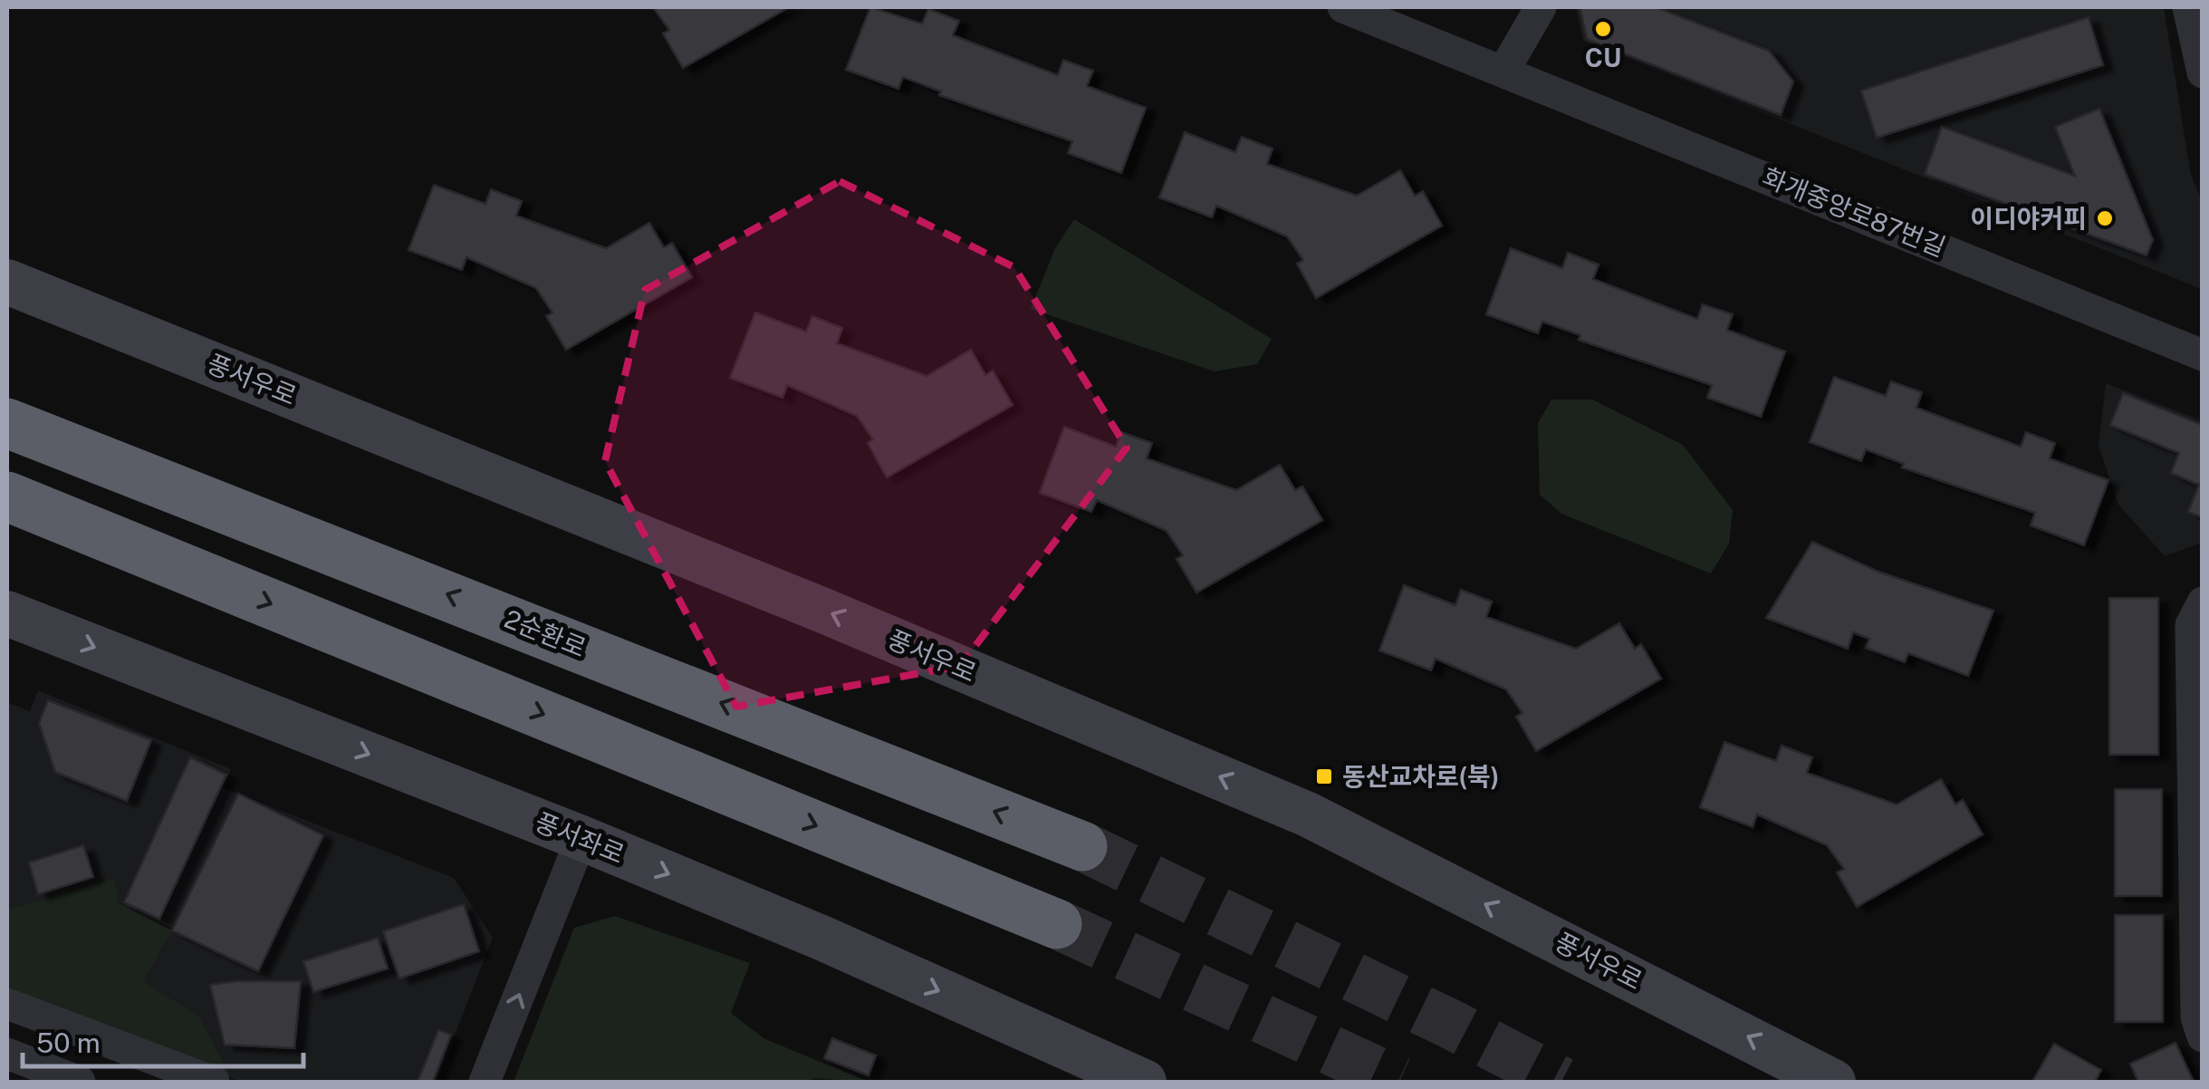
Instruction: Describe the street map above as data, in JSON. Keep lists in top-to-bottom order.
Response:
{
  "streets": {
    "highway": ["2순환로"],
    "street": ["화개중앙로87번길", "풍서우로", "풍서좌로"]
  },
  "one_way": ["풍서우로", "풍서좌로"],
  "places": {
    "other": ["CU", "이디야커피"],
    "transit": ["동산교차로(북)"]
  },
  "scale_bar": "50 m"
}
